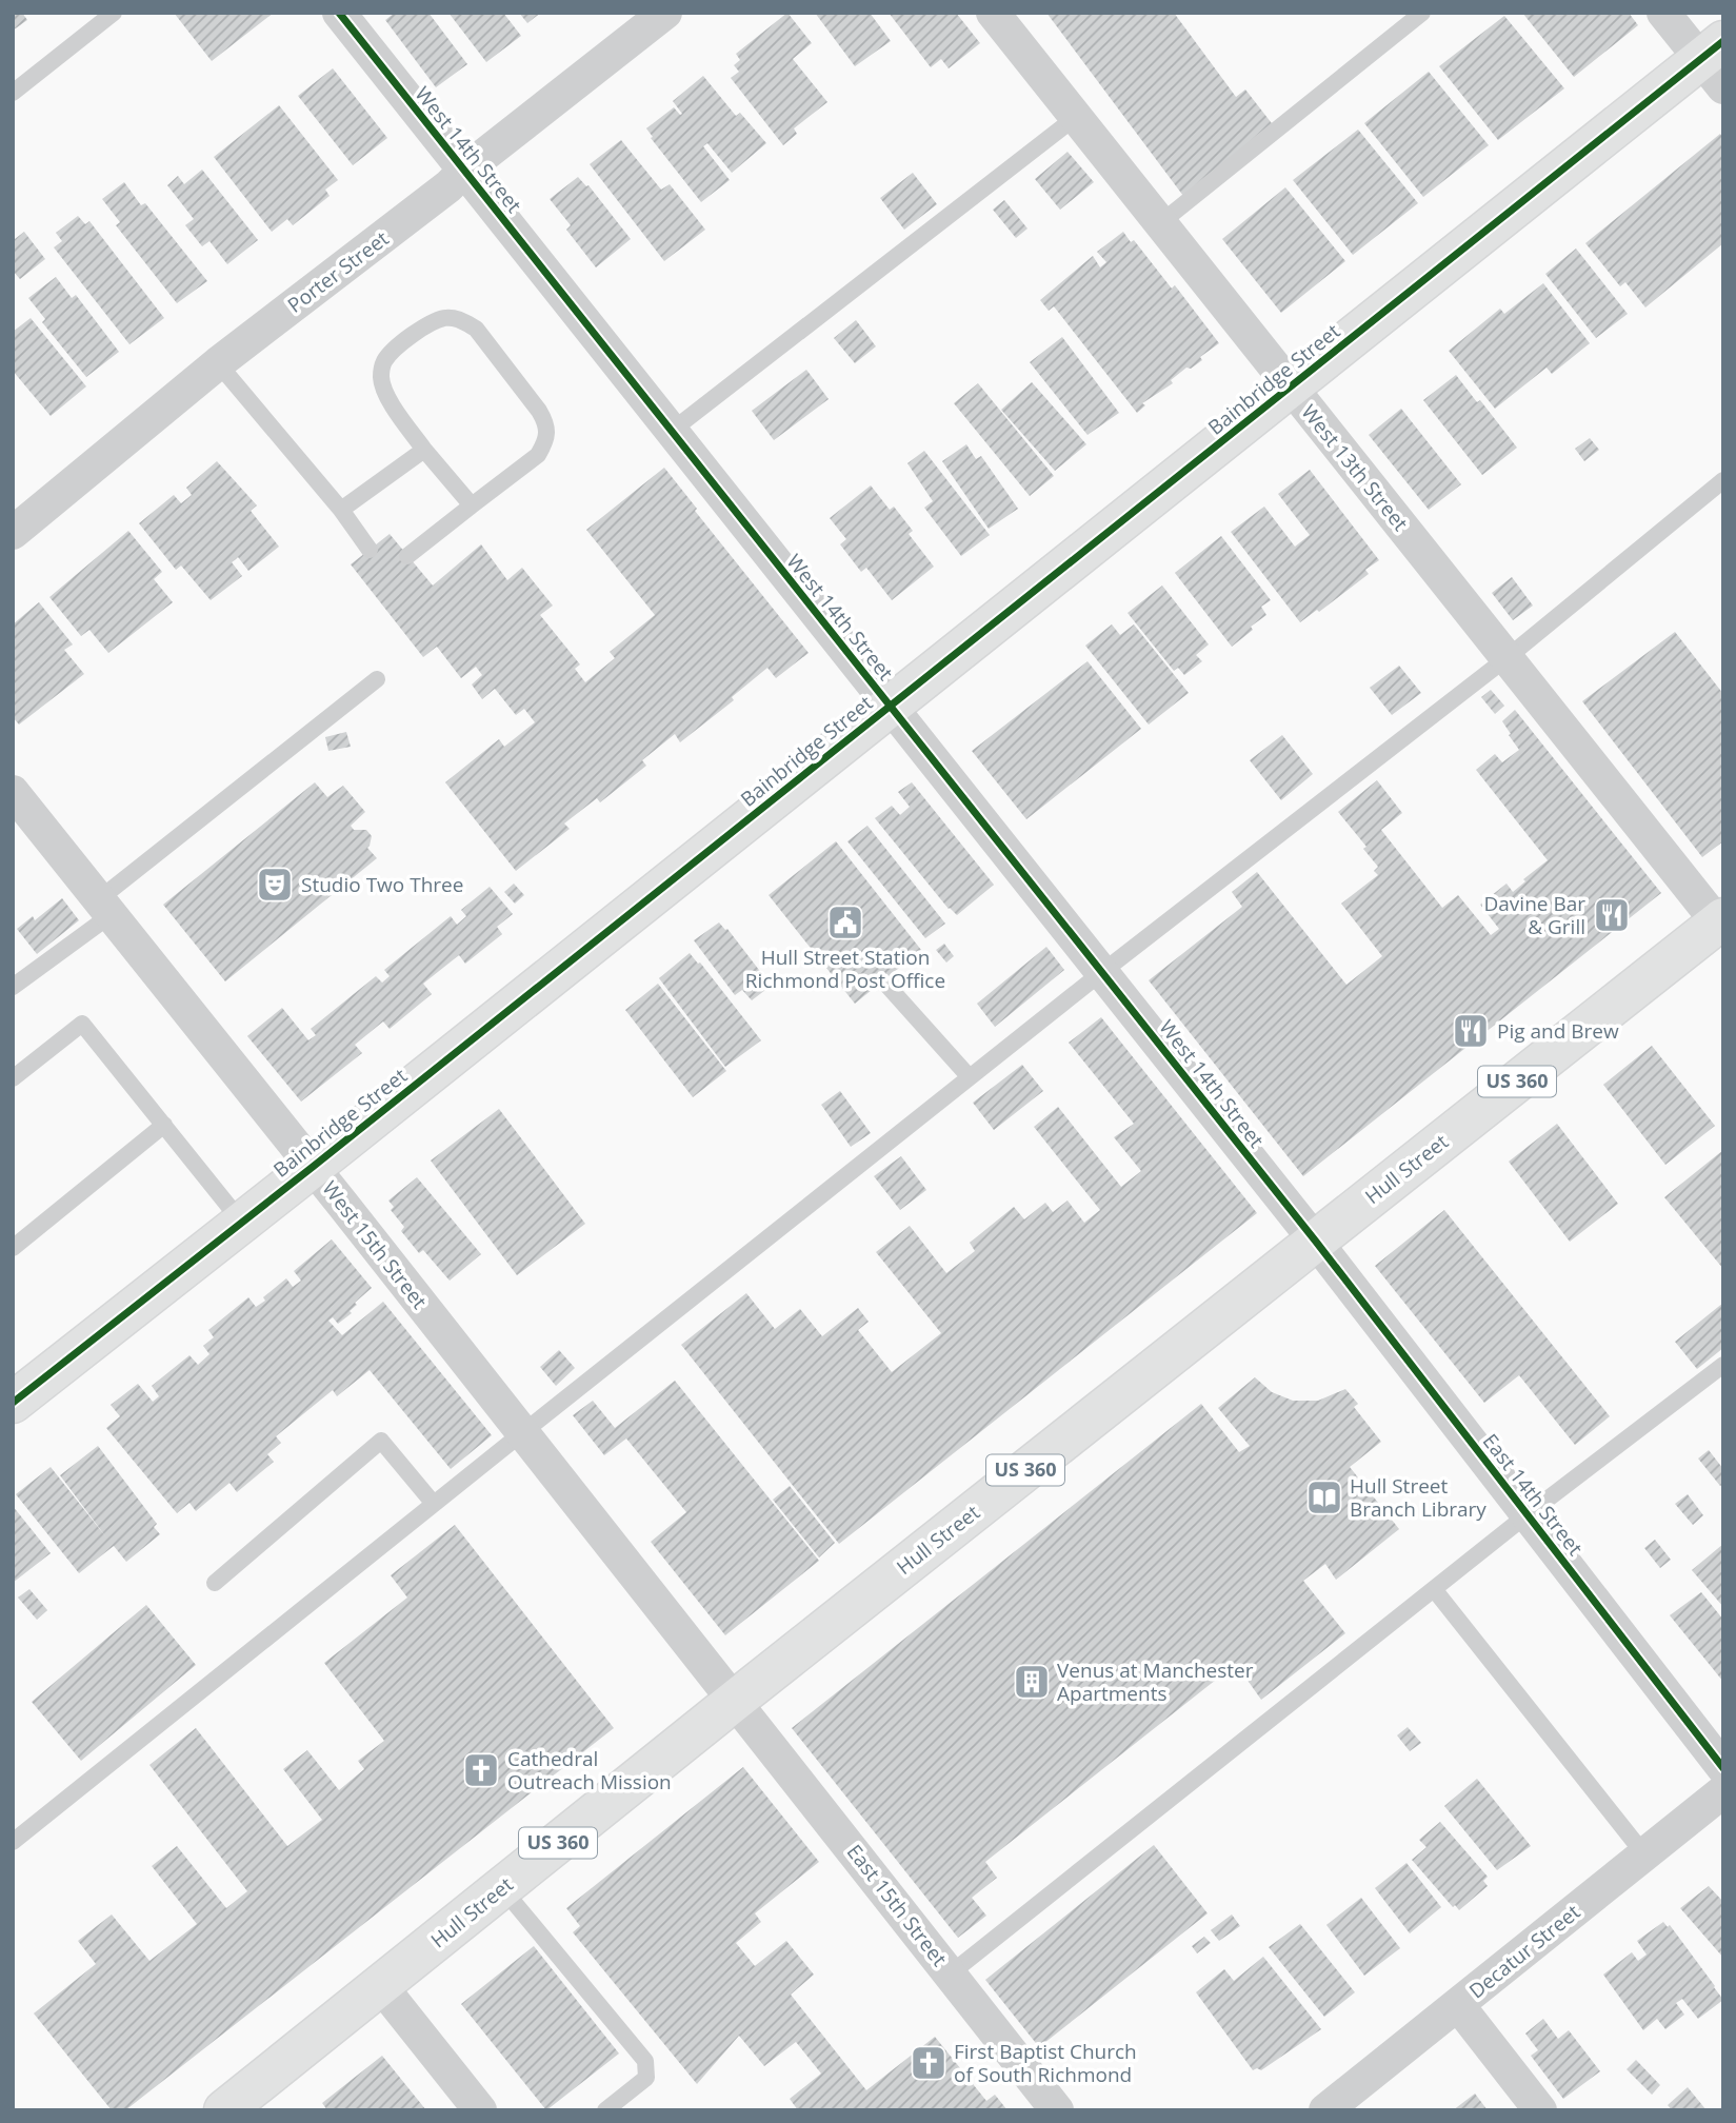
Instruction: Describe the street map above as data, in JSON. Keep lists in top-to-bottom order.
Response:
{
  "streets": {
    "street": [
      "West 14th Street",
      "Porter Street",
      "Bainbridge Street",
      "West 13th Street",
      "US 360",
      "Hull Street",
      "West 15th Street",
      "East 14th Street",
      "East 15th Street",
      "Decatur Street"
    ]
  },
  "crossings": [
    ["West 14th Street", "Porter Street"],
    ["West 14th Street", "Bainbridge Street"],
    ["West 14th Street", "Hull Street"],
    ["West 14th Street", "East 14th Street"],
    ["Bainbridge Street", "West 13th Street"],
    ["Bainbridge Street", "West 15th Street"],
    ["West 13th Street", "Hull Street"],
    ["Hull Street", "West 15th Street"],
    ["Hull Street", "East 14th Street"],
    ["Hull Street", "East 15th Street"],
    ["West 15th Street", "East 15th Street"]
  ],
  "places": {
    "theatre": ["Studio Two Three"],
    "restaurant": ["Davine Bar & Grill", "Pig and Brew"],
    "public building": ["Hull Street Station Richmond Post Office"],
    "library": ["Hull Street Branch Library"],
    "building": ["Venus at Manchester Apartments"],
    "church": ["Cathedral Outreach Mission", "First Baptist Church of South Richmond"]
  }
}
